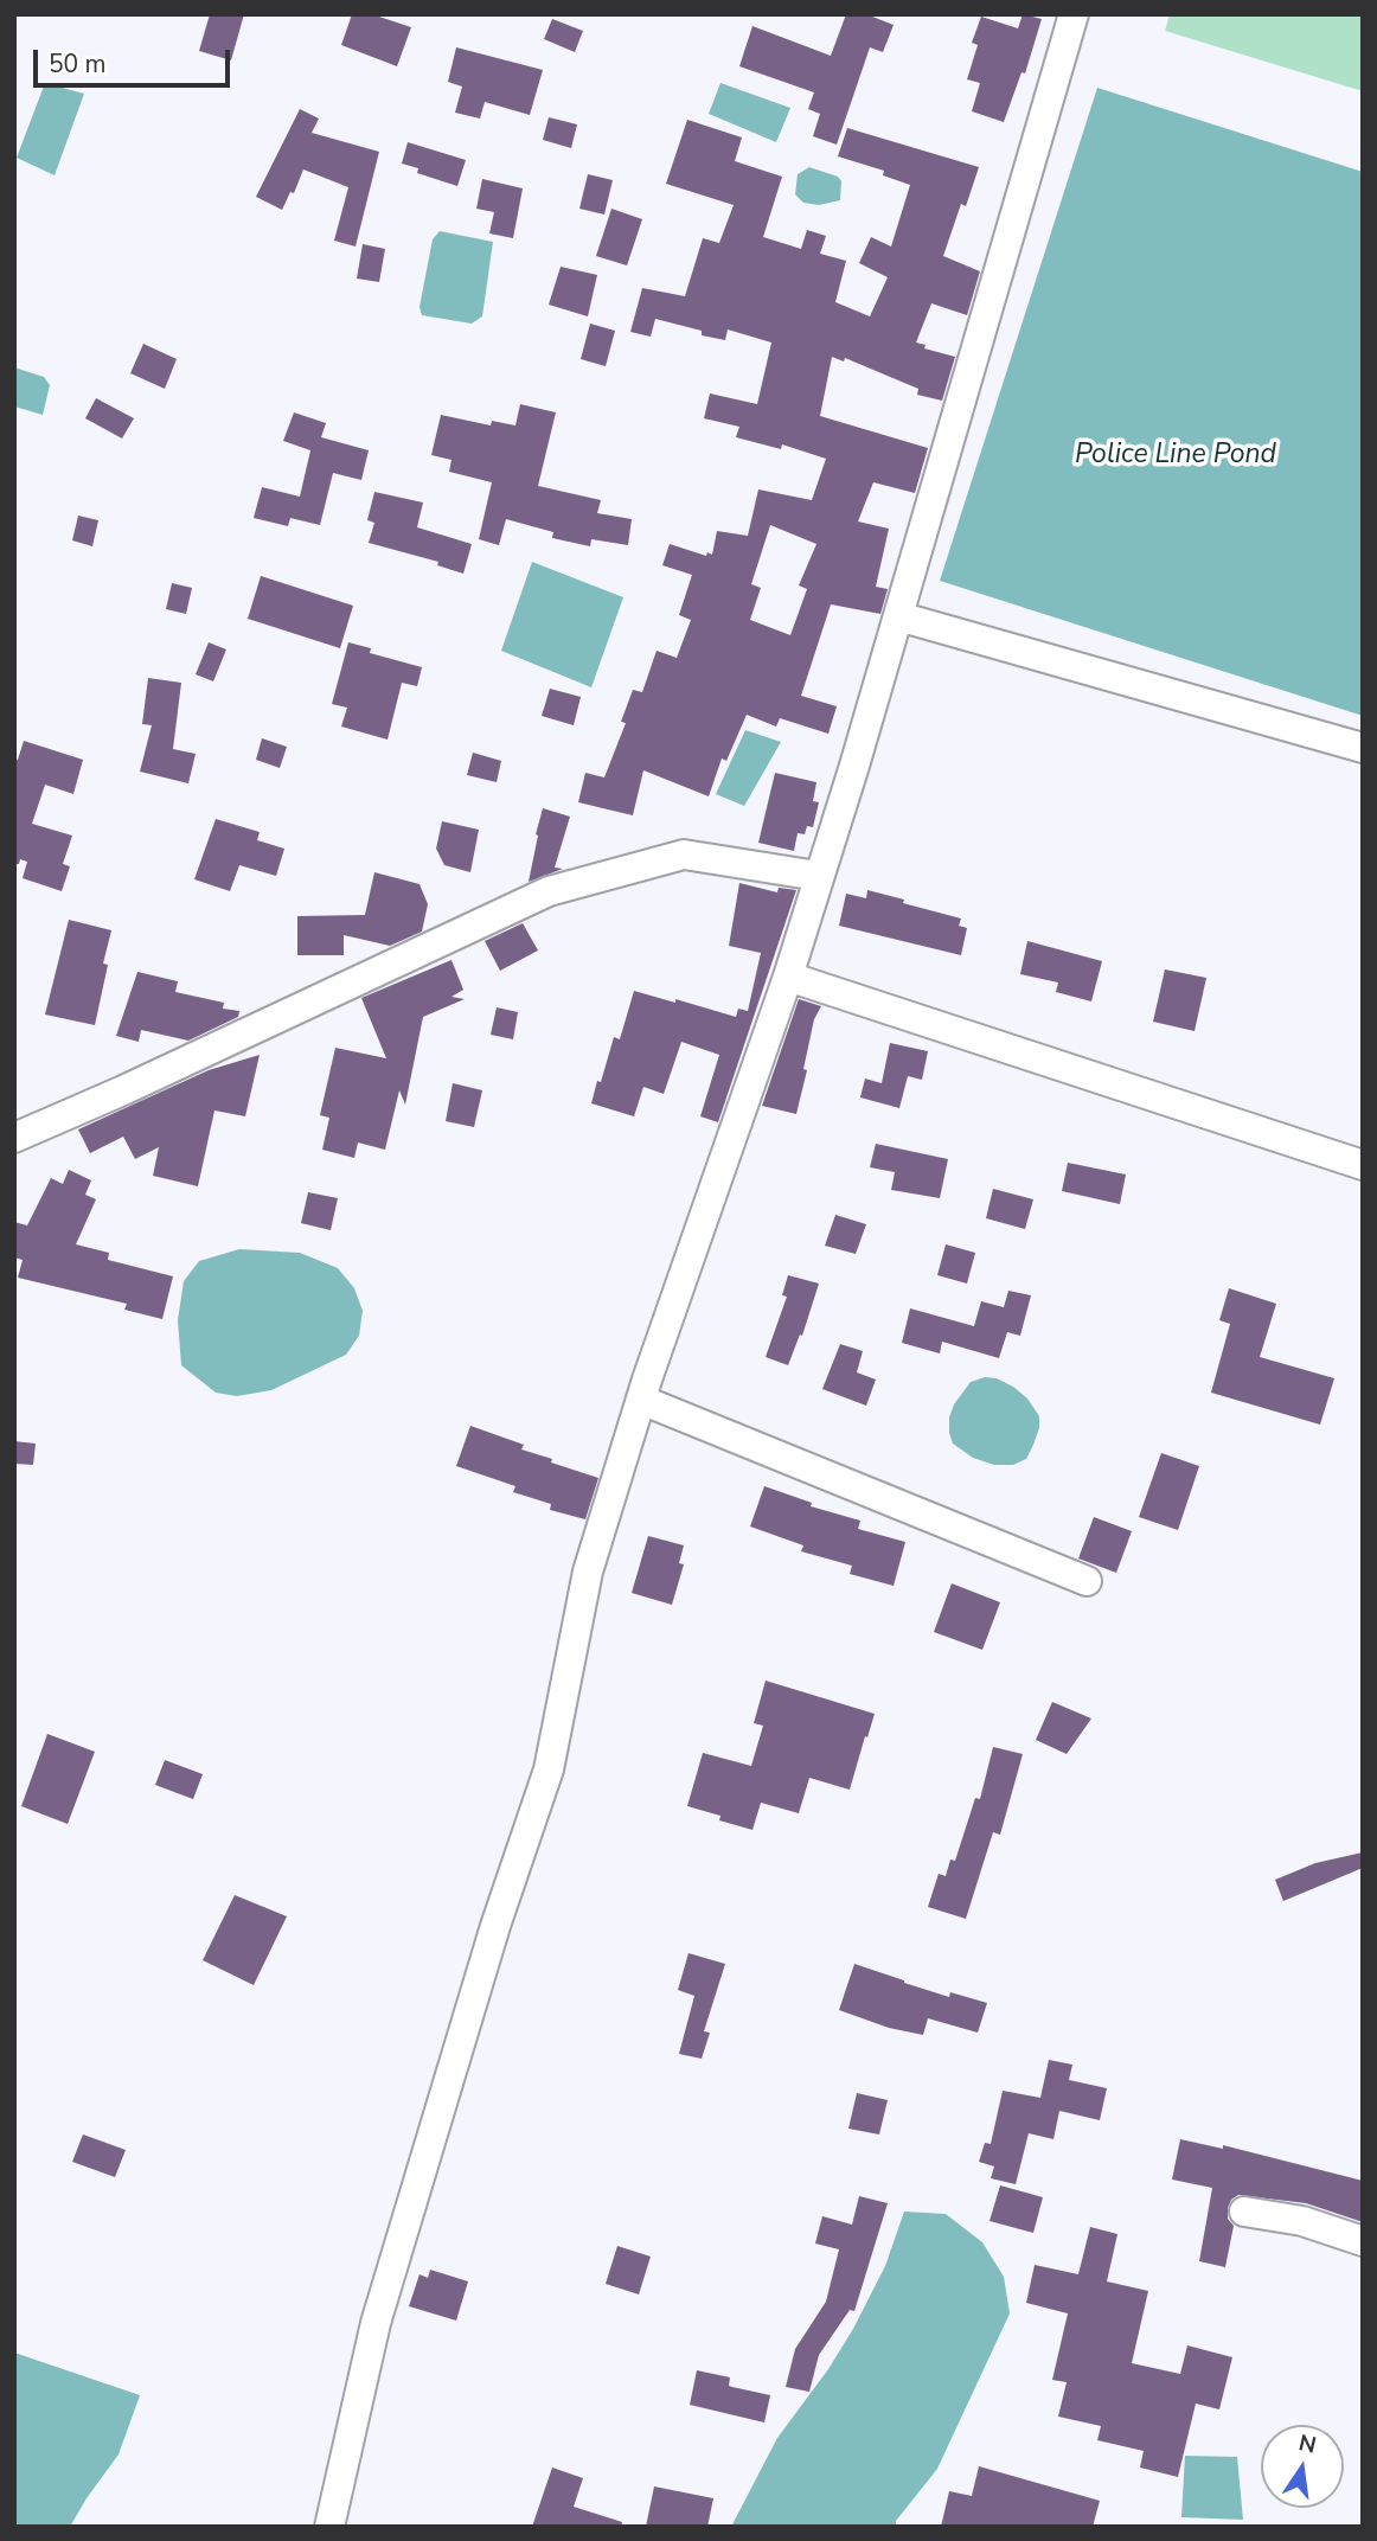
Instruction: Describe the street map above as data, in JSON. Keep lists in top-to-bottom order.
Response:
{
  "water": ["Police Line Pond"],
  "scale_bar": "50 m",
  "north": "top"
}
